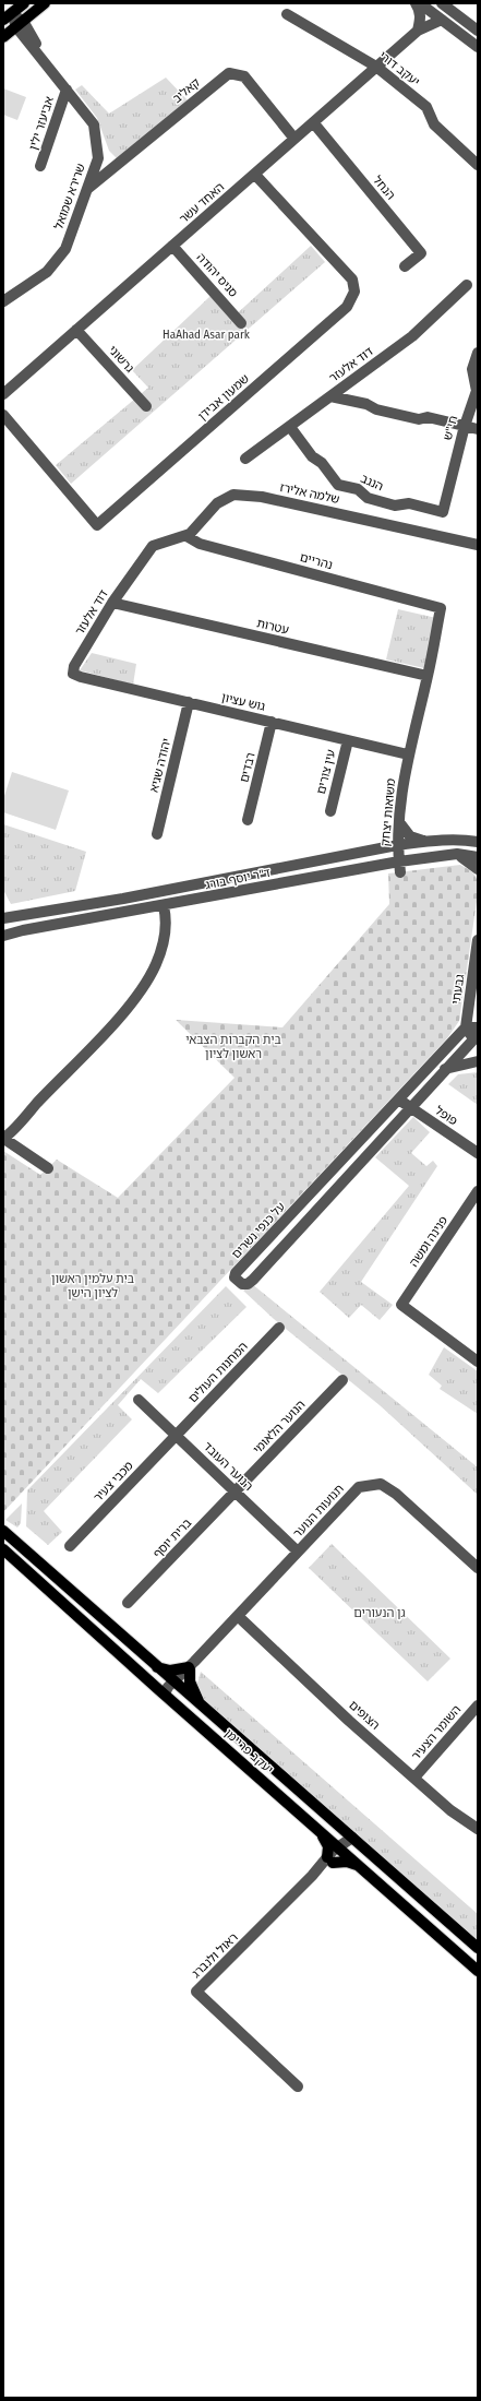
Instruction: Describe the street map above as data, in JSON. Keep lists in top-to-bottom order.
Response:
{
  "streets": {
    "main road": ["יעקב פריימן"],
    "street": [
      "יעקב דורי",
      "קאליב",
      "אביעזר ילין",
      "הנחל",
      "שרירא שמואל",
      "האחד עשר",
      "סגיס יהודה",
      "גרשוני",
      "דוד אלעזר",
      "שמעון אבידן",
      "חי\"ש",
      "הנגב",
      "שלמה אלירז",
      "נהריים",
      "עטרות",
      "גוש עציון",
      "יהודה שגיא",
      "רבדים",
      "עין צורים",
      "משואות יצחק",
      "ד\"ר יוסף בורג",
      "גבעתי",
      "פופל",
      "על כנפי נשרים",
      "פנינה ומשה",
      "המחנות העולים",
      "הנוער הלאומי",
      "הנוער העובד",
      "מכבי צעיר",
      "תנועות הנוער",
      "ברית יוסף",
      "הצופים",
      "השומר הצעיר",
      "ראול ולנברג"
    ]
  },
  "crossings": [
    ["יעקב דורי", "האחד עשר"],
    ["קאליב", "שרירא שמואל"],
    ["קאליב", "האחד עשר"],
    ["אביעזר ילין", "שרירא שמואל"],
    ["הנחל", "האחד עשר"],
    ["האחד עשר", "סגיס יהודה"],
    ["האחד עשר", "גרשוני"],
    ["האחד עשר", "שמעון אבידן"],
    ["דוד אלעזר", "הנגב"],
    ["דוד אלעזר", "שלמה אלירז"],
    ["דוד אלעזר", "עטרות"],
    ["דוד אלעזר", "גוש עציון"],
    ["חי\"ש", "הנגב"],
    ["שלמה אלירז", "נהריים"],
    ["נהריים", "עטרות"],
    ["גוש עציון", "יהודה שגיא"],
    ["גוש עציון", "רבדים"],
    ["גוש עציון", "עין צורים"],
    ["גוש עציון", "משואות יצחק"],
    ["משואות יצחק", "ד\"ר יוסף בורג"],
    ["גבעתי", "על כנפי נשרים"],
    ["פופל", "על כנפי נשרים"],
    ["המחנות העולים", "הנוער העובד"],
    ["המחנות העולים", "מכבי צעיר"],
    ["הנוער הלאומי", "הנוער העובד"],
    ["הנוער הלאומי", "ברית יוסף"],
    ["הנוער העובד", "מכבי צעיר"],
    ["הנוער העובד", "תנועות הנוער"],
    ["הנוער העובד", "ברית יוסף"],
    ["תנועות הנוער", "הצופים"],
    ["תנועות הנוער", "יעקב פריימן"],
    ["הצופים", "השומר הצעיר"],
    ["יעקב פריימן", "ראול ולנברג"]
  ],
  "parks": [
    "HaAhad Asar park",
    "בית הקברות הצבאי ראשון לציון",
    "בית עלמין ראשון לציון הישן",
    "גן הנעורים"
  ]
}
